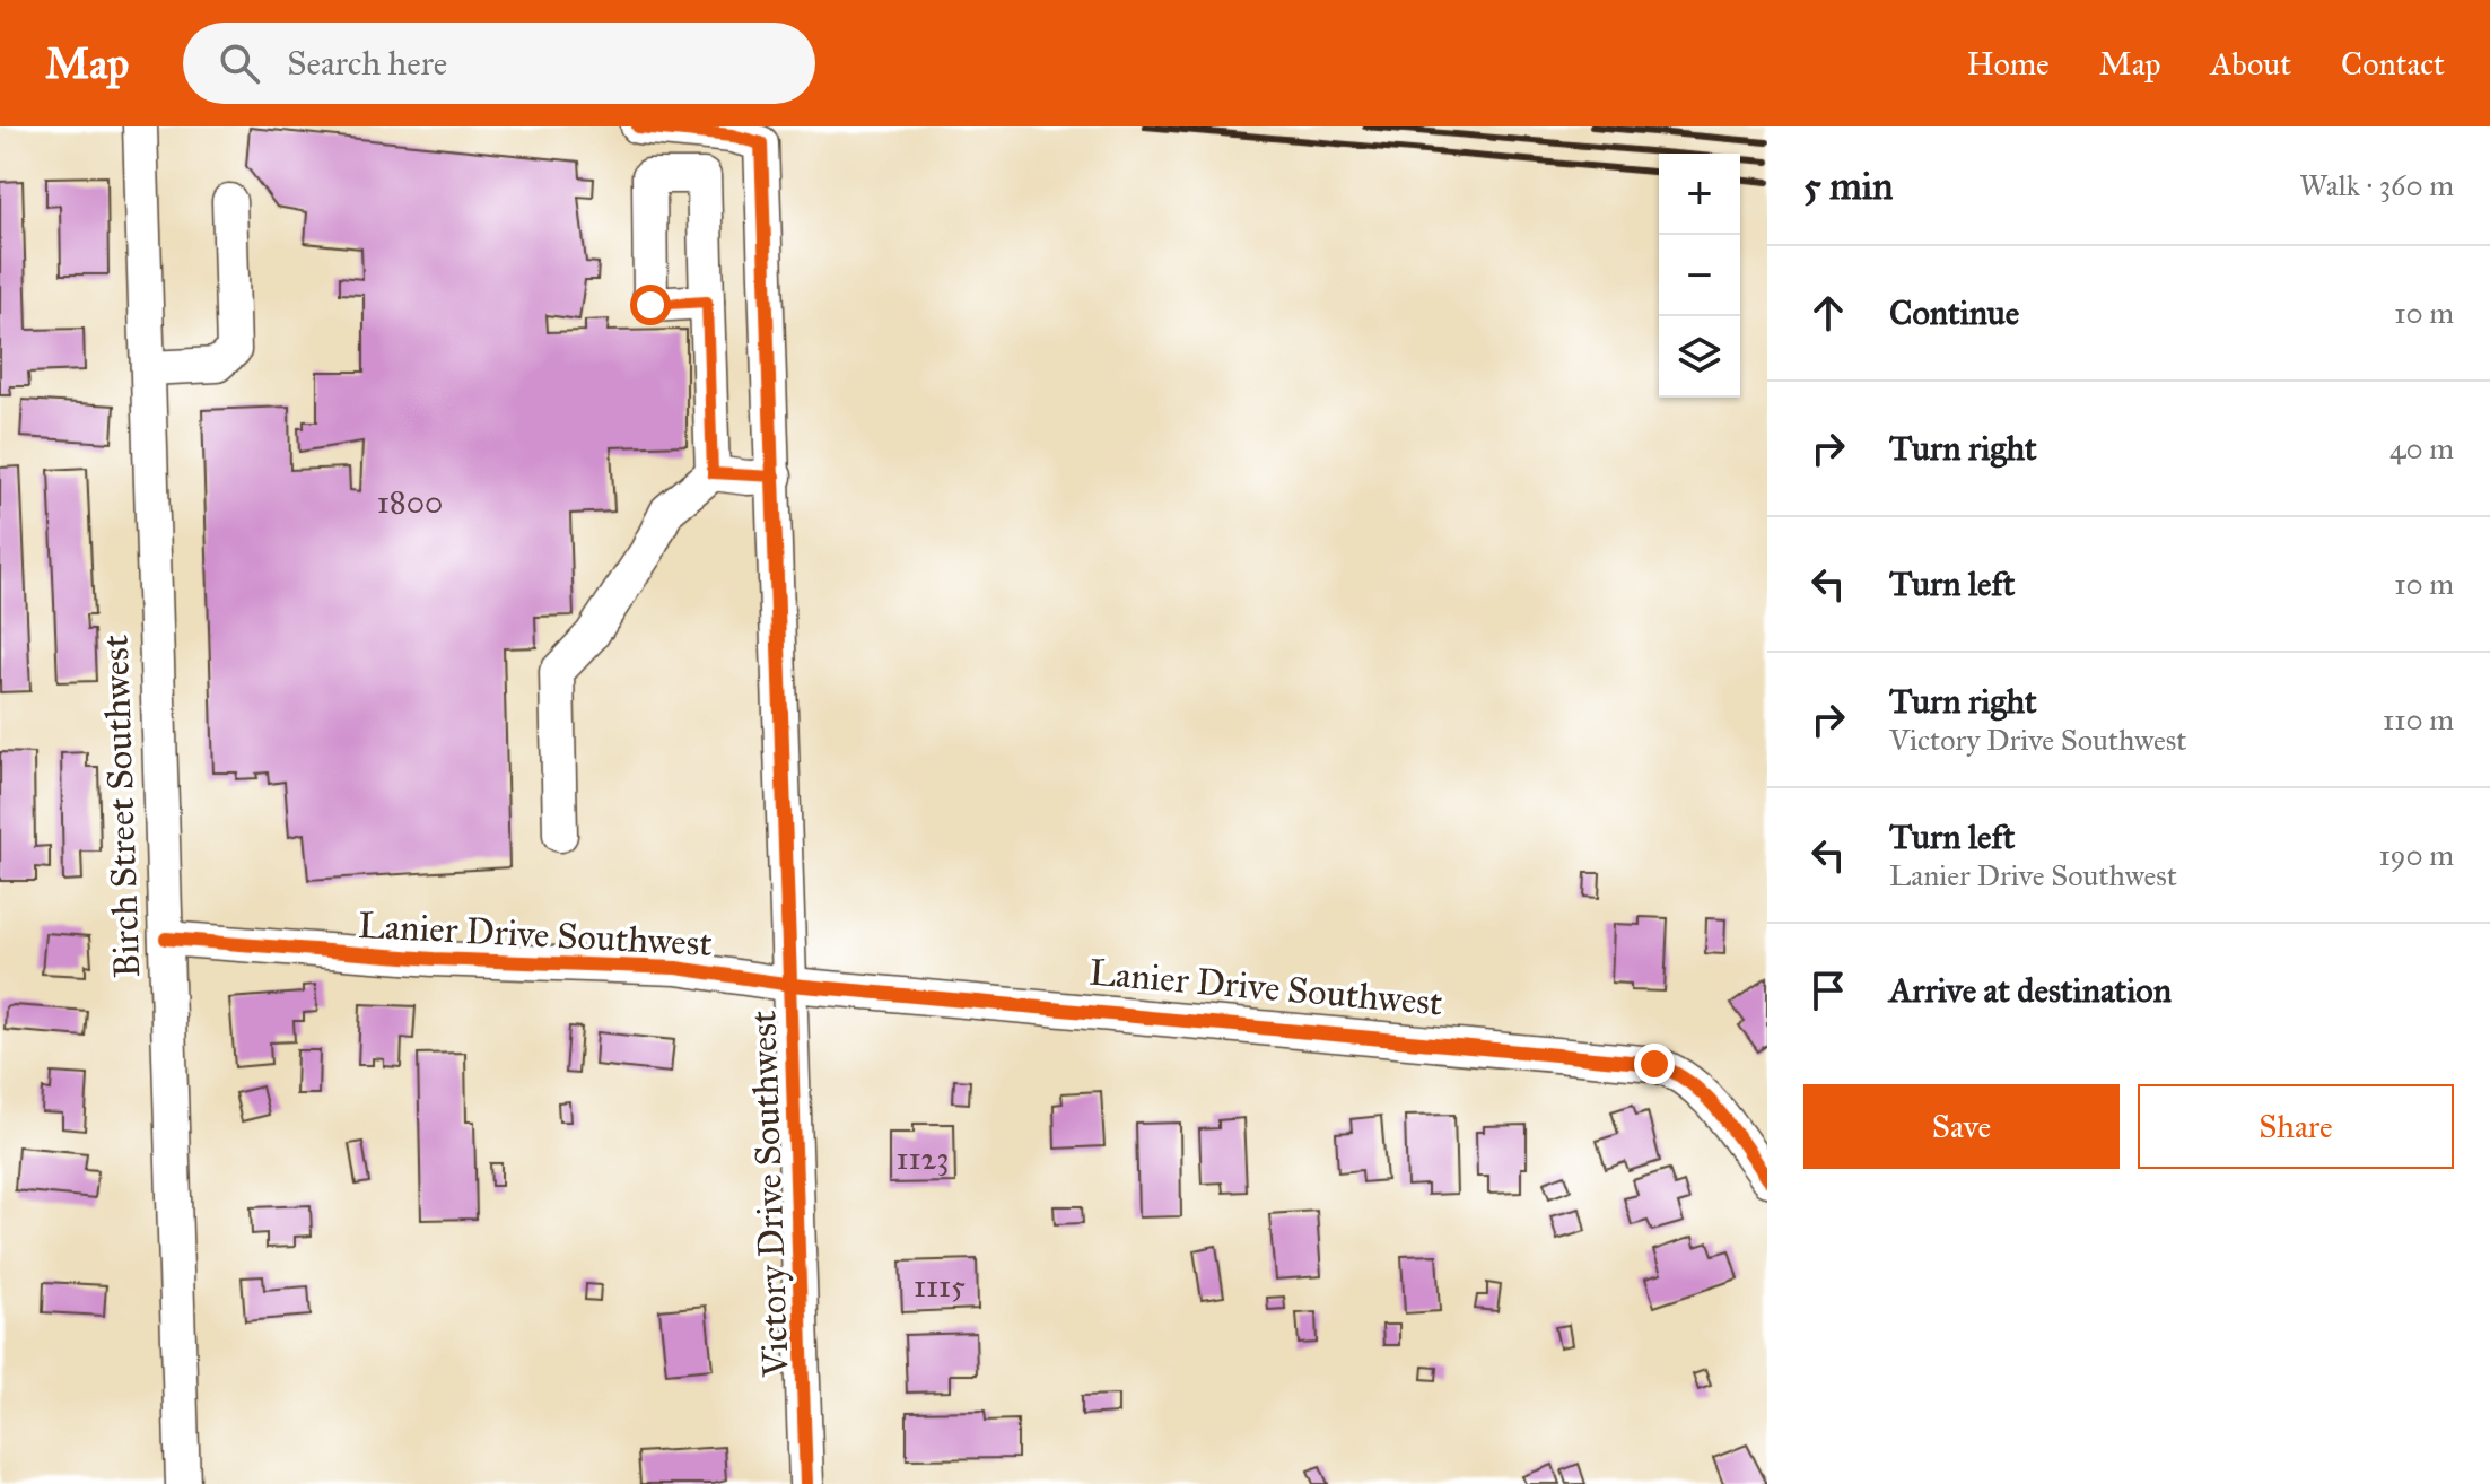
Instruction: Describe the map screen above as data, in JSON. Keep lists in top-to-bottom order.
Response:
{
  "streets": {
    "street": ["Birch Street Southwest", "Lanier Drive Southwest", "Victory Drive Southwest"]
  },
  "crossings": [
    ["Birch Street Southwest", "Lanier Drive Southwest"],
    ["Lanier Drive Southwest", "Victory Drive Southwest"]
  ],
  "house_numbers": ["1800", "1123", "1115"],
  "page": {
    "header": "Map",
    "search": "Search here",
    "nav": [
      "Home",
      "Map",
      "About",
      "Contact"
    ],
    "heading": ["5 min", "Walk · 360 m"],
    "map_buttons": ["+", "−"],
    "list": [
      ["Continue", "10 m"],
      ["Turn right", "40 m"],
      ["Turn left", "10 m"],
      ["Turn right", "Victory Drive Southwest", "110 m"],
      ["Turn left", "Lanier Drive Southwest", "190 m"],
      "Arrive at destination"
    ],
    "buttons": ["Save", "Share"]
  }
}
